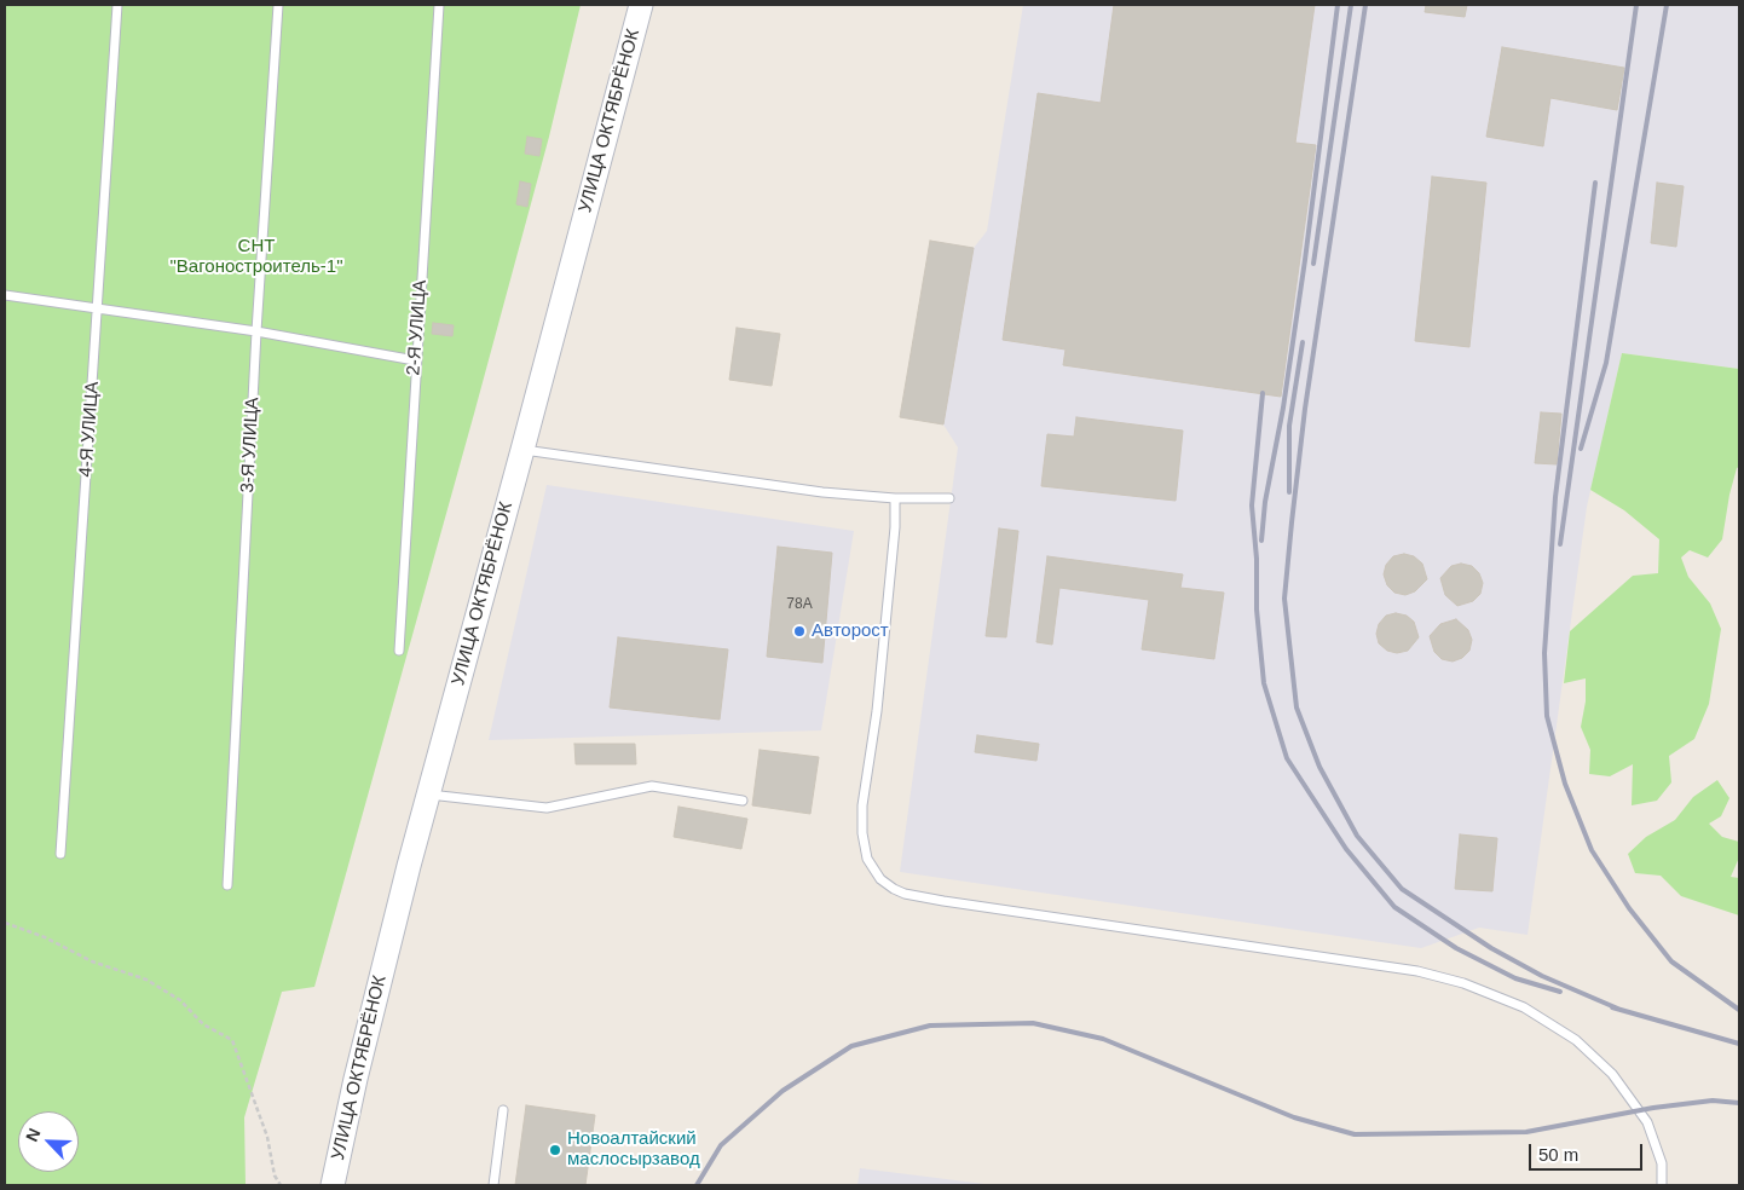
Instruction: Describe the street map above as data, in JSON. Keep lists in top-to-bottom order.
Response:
{
  "streets": {
    "street": ["УЛИЦА ОКТЯБРЁНОК"],
    "lane": ["2-Я УЛИЦА", "4-Я УЛИЦА", "3-Я УЛИЦА"]
  },
  "parks": ["СНТ \"Вагоностроитель-1\""],
  "places": ["Авторост", "Новоалтайский маслосырзавод"],
  "house_numbers": ["78А"],
  "scale_bar": "50 m",
  "north": "top left"
}
